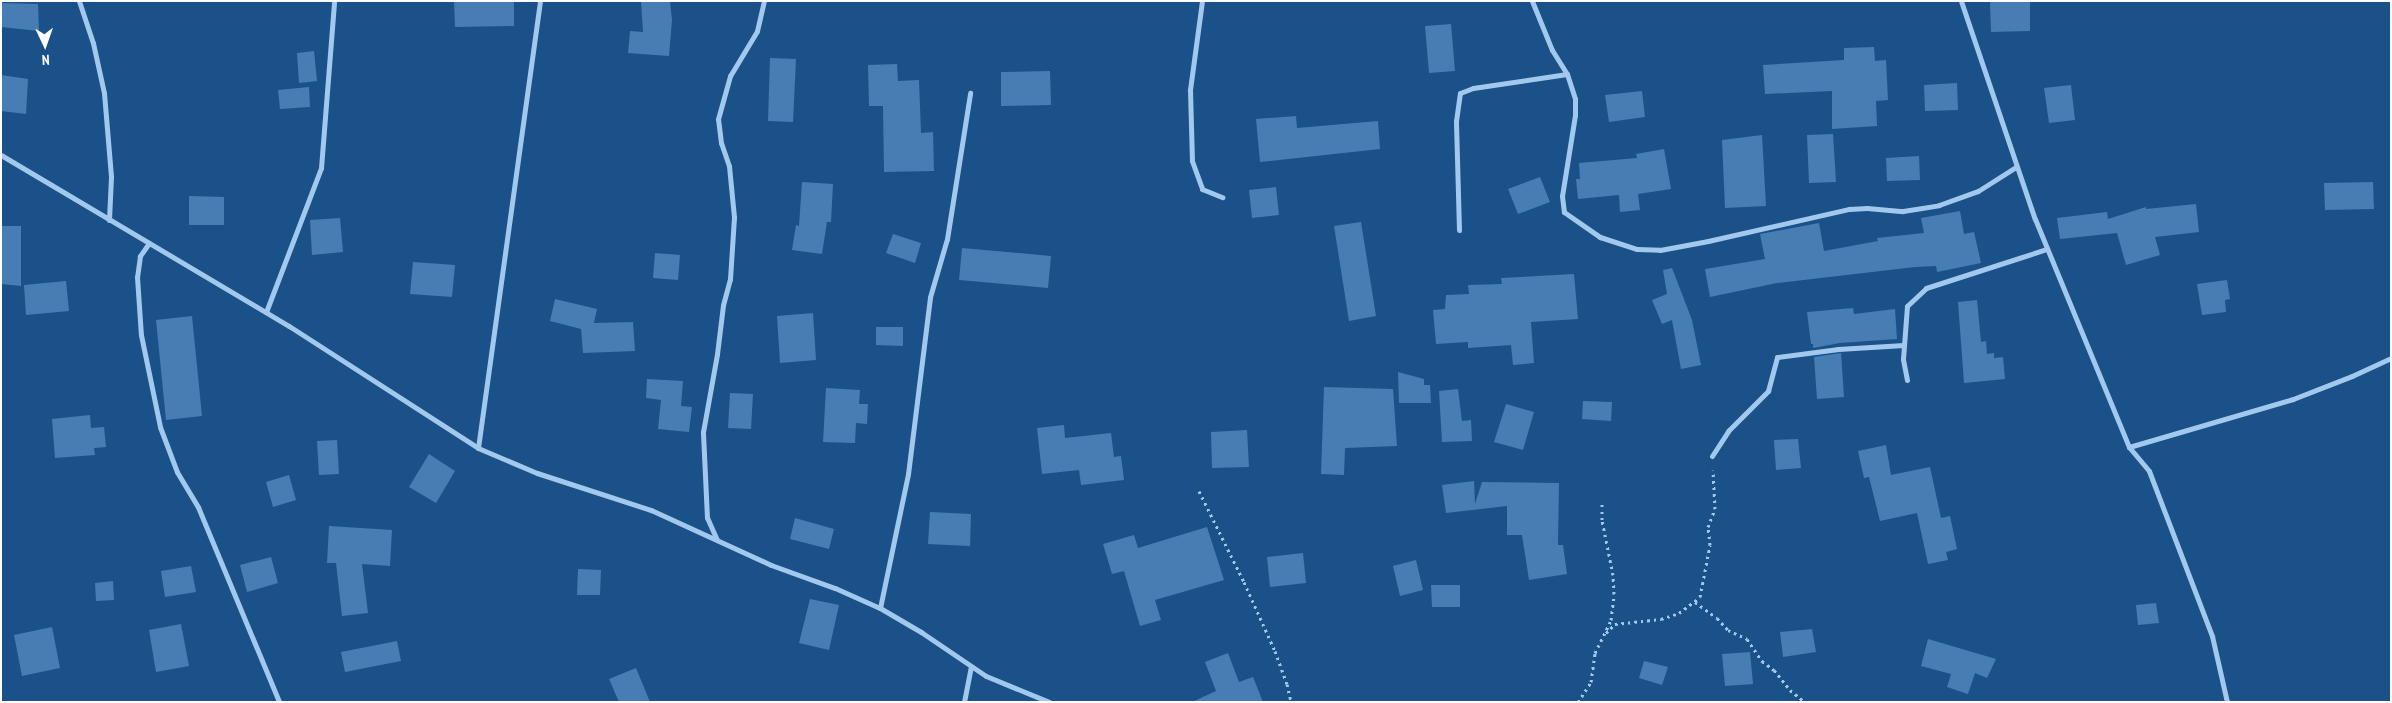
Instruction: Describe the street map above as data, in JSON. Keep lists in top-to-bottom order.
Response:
{
  "north": "bottom"
}
